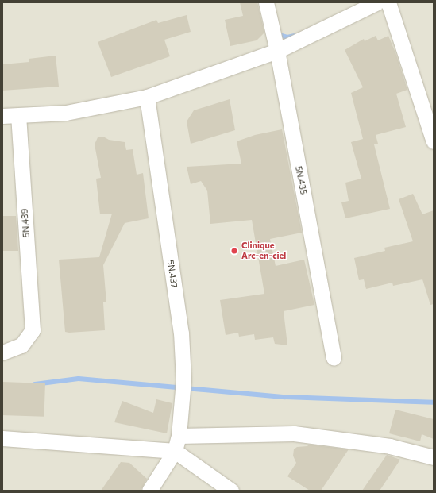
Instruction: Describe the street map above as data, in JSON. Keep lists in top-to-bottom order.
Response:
{
  "streets": {
    "street": ["5N.435", "5N.439", "5N.437"]
  },
  "places": ["Clinique Arc-en-ciel"]
}
